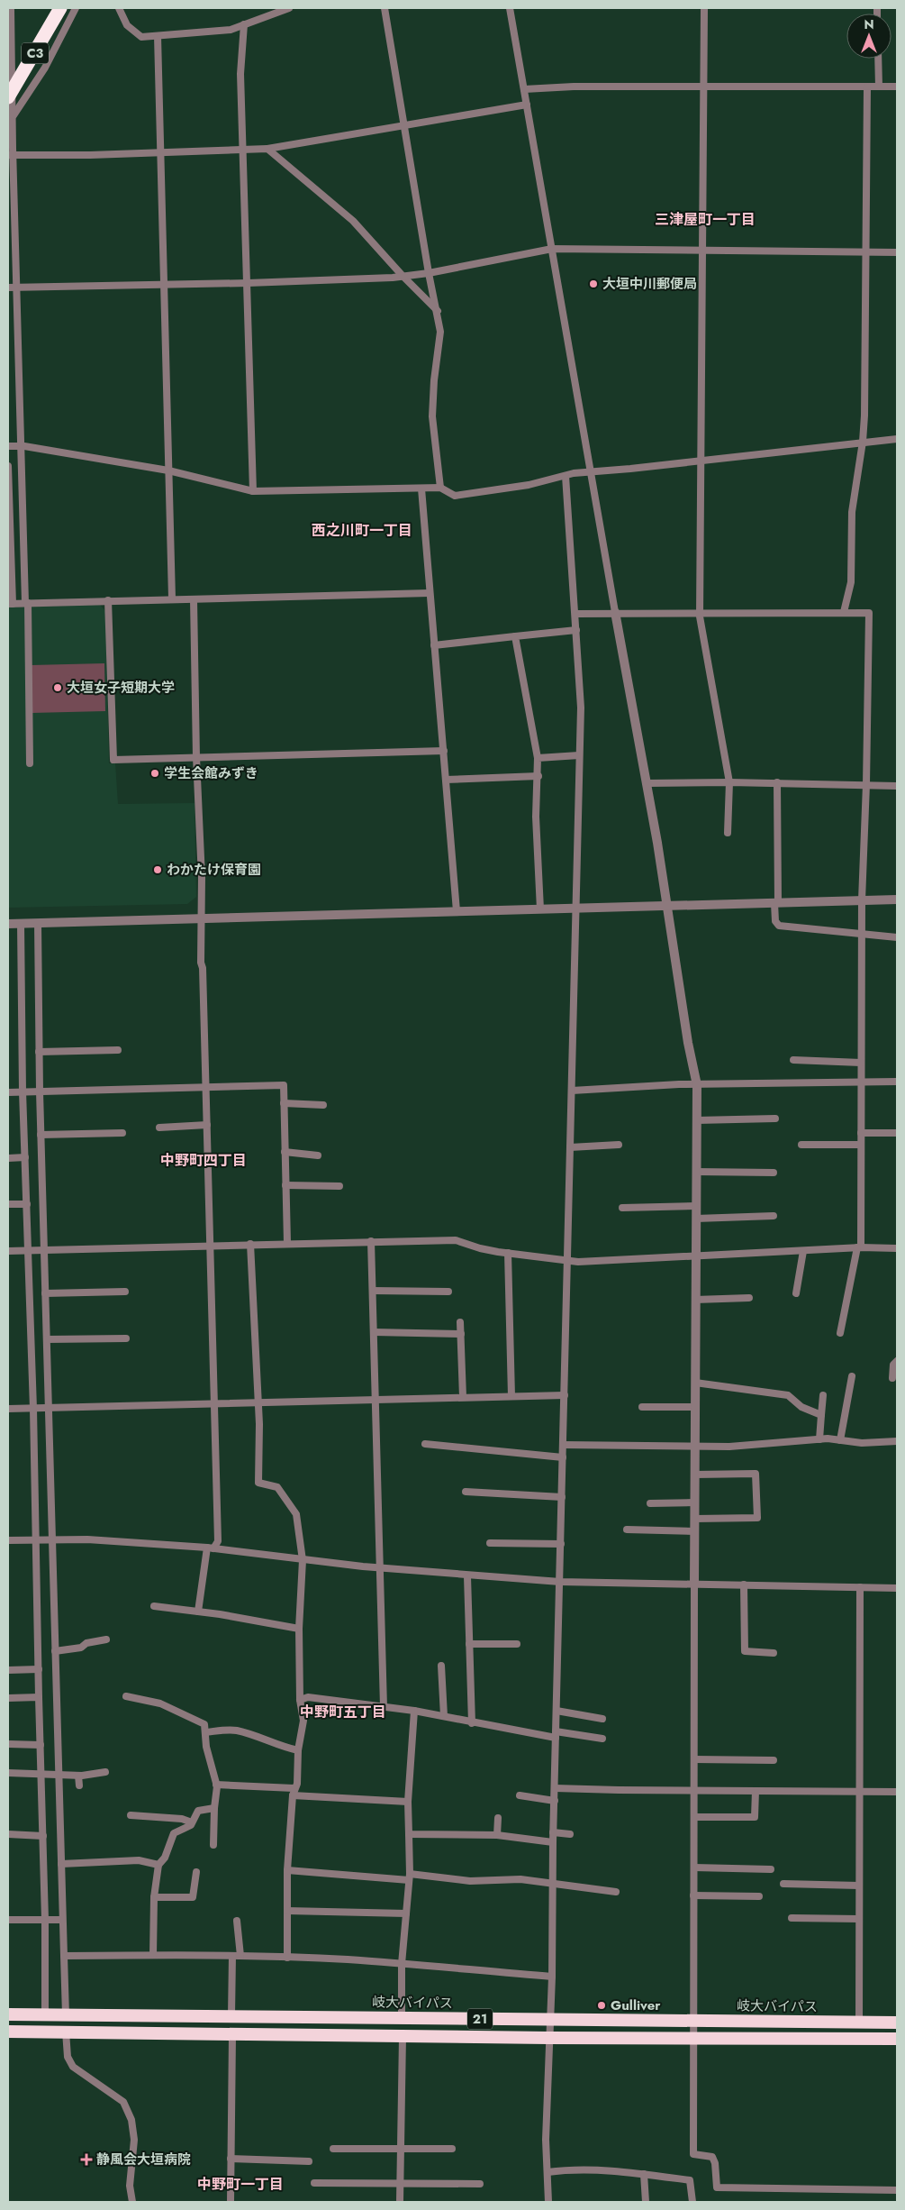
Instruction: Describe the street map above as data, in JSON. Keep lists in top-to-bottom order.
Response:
{
  "streets": {
    "highway": ["C3", "岐大バイパス", "21"]
  },
  "districts": [
    "三津屋町一丁目",
    "西之川町一丁目",
    "中野町四丁目",
    "中野町五丁目",
    "中野町一丁目"
  ],
  "places": {
    "other": [
      "大垣中川郵便局",
      "大垣女子短期大学",
      "学生会館みずき",
      "わかたけ保育園",
      "Gulliver"
    ],
    "health": ["静風会大垣病院"]
  },
  "north": "top"
}
